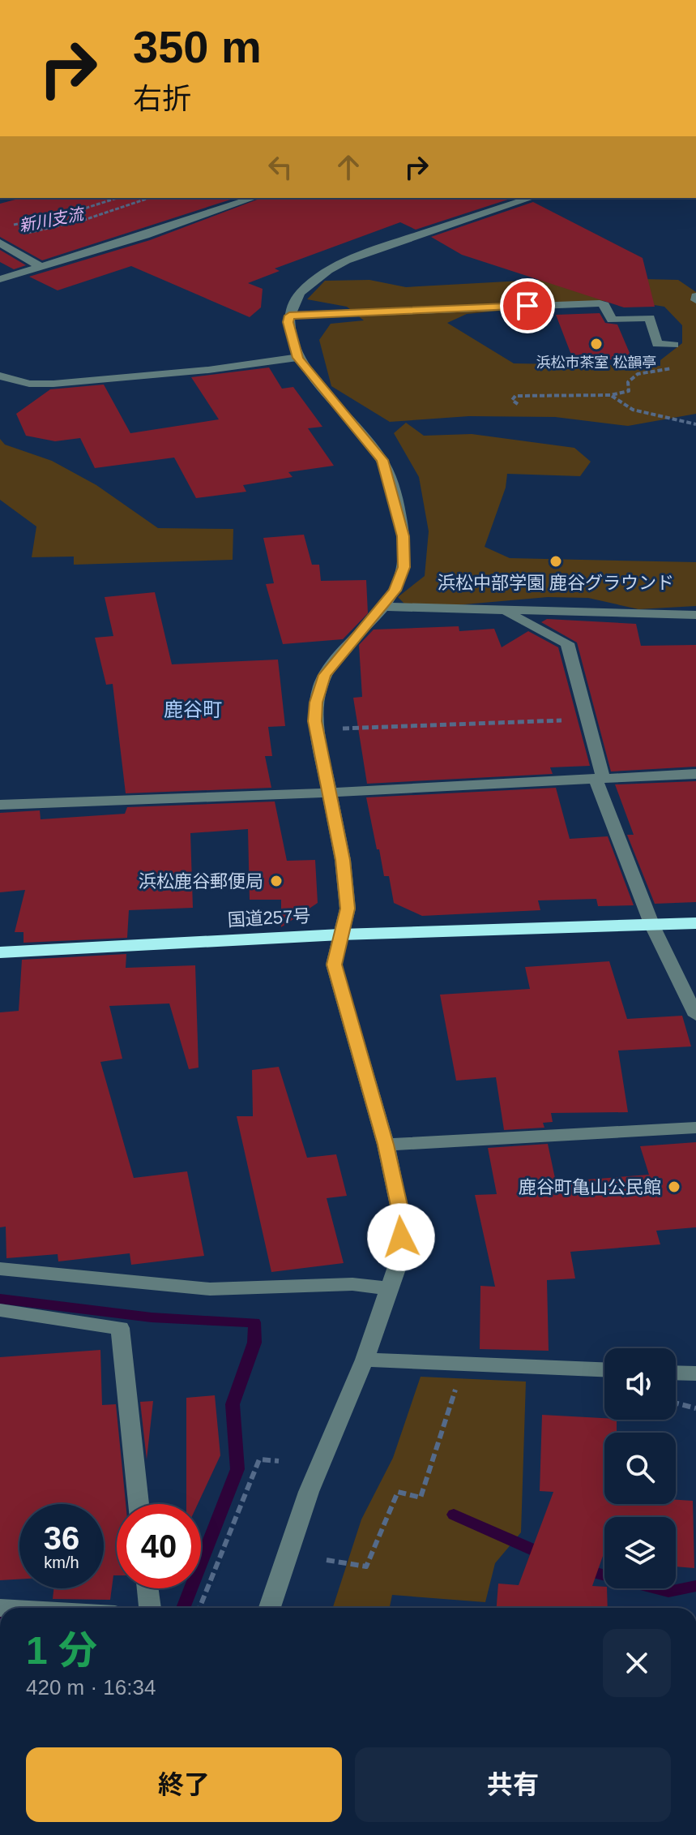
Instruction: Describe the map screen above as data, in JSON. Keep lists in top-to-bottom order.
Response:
{
  "streets": {
    "highway": ["国道257号"]
  },
  "districts": ["鹿谷町"],
  "water": ["新川支流"],
  "places": [
    "浜松市茶室 松韻亭",
    "浜松中部学園 鹿谷グラウンド",
    "浜松鹿谷郵便局",
    "鹿谷町亀山公民館"
  ],
  "page": {
    "turn": ["350 m", "右折"],
    "speed": "36 km/h",
    "limit": "40",
    "heading": ["1 分", "420 m · 16:34"],
    "buttons": ["終了", "共有"]
  }
}
